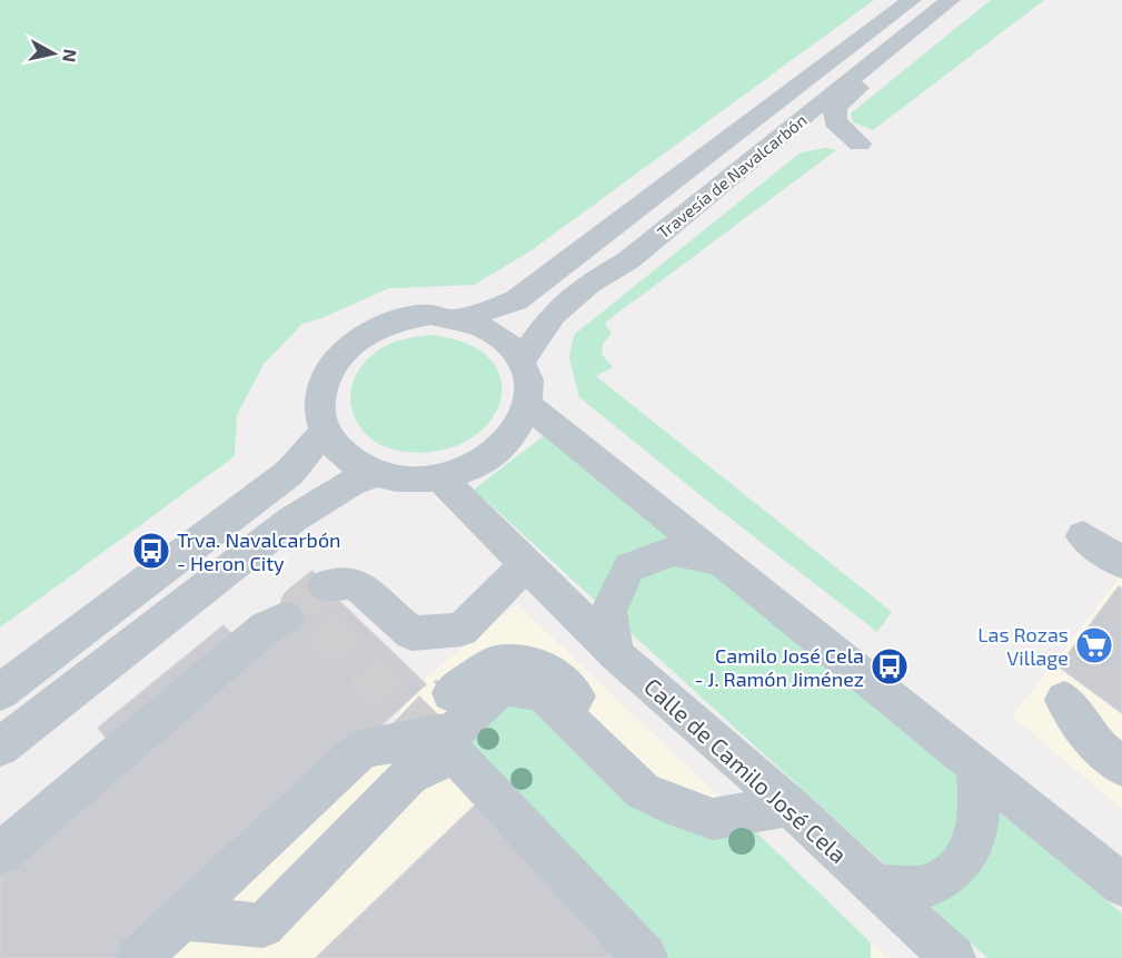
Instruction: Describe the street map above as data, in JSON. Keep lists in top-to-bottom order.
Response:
{
  "streets": {
    "street": ["Travesía de Navalcarbón", "Calle de Camilo José Cela"]
  },
  "crossings": [
    ["Travesía de Navalcarbón", "Calle de Camilo José Cela"]
  ],
  "places": {
    "bus stop": ["Trva. Navalcarbón - Heron City", "Camilo José Cela - J. Ramón Jiménez"],
    "supermarket": ["Las Rozas Village"]
  },
  "north": "right"
}
